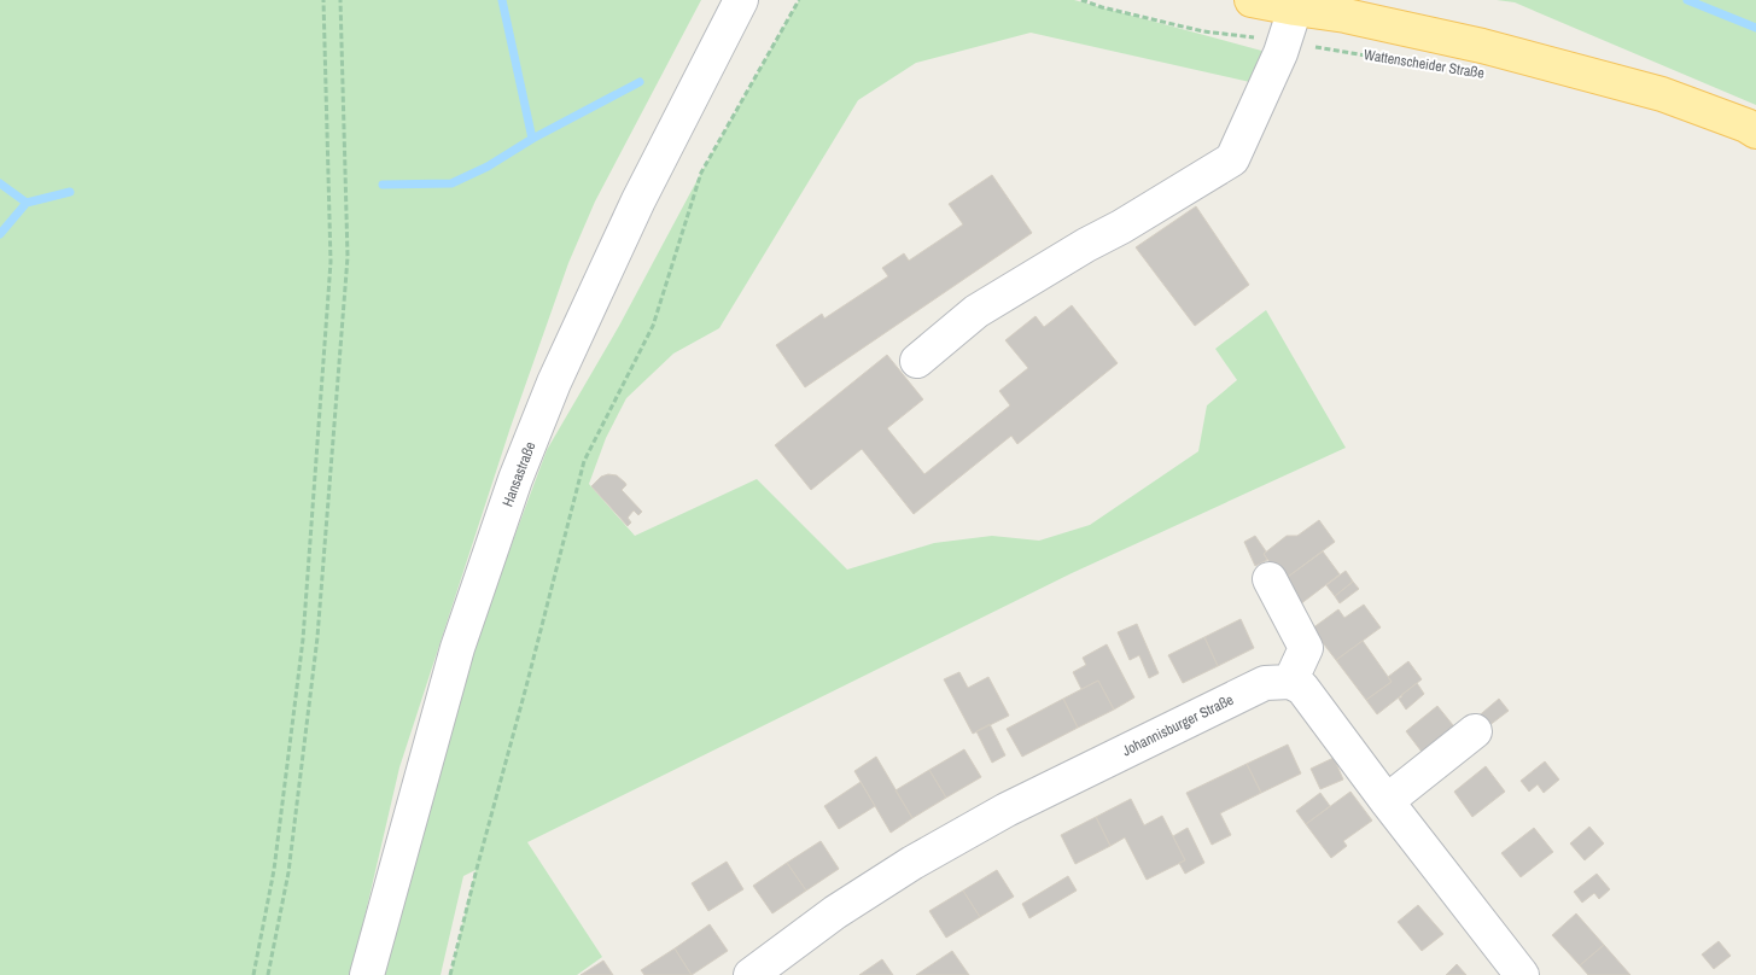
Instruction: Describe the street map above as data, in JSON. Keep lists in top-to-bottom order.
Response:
{
  "streets": {
    "main road": ["Wattenscheider Straße"],
    "street": ["Hansastraße", "Johannisburger Straße"]
  }
}
